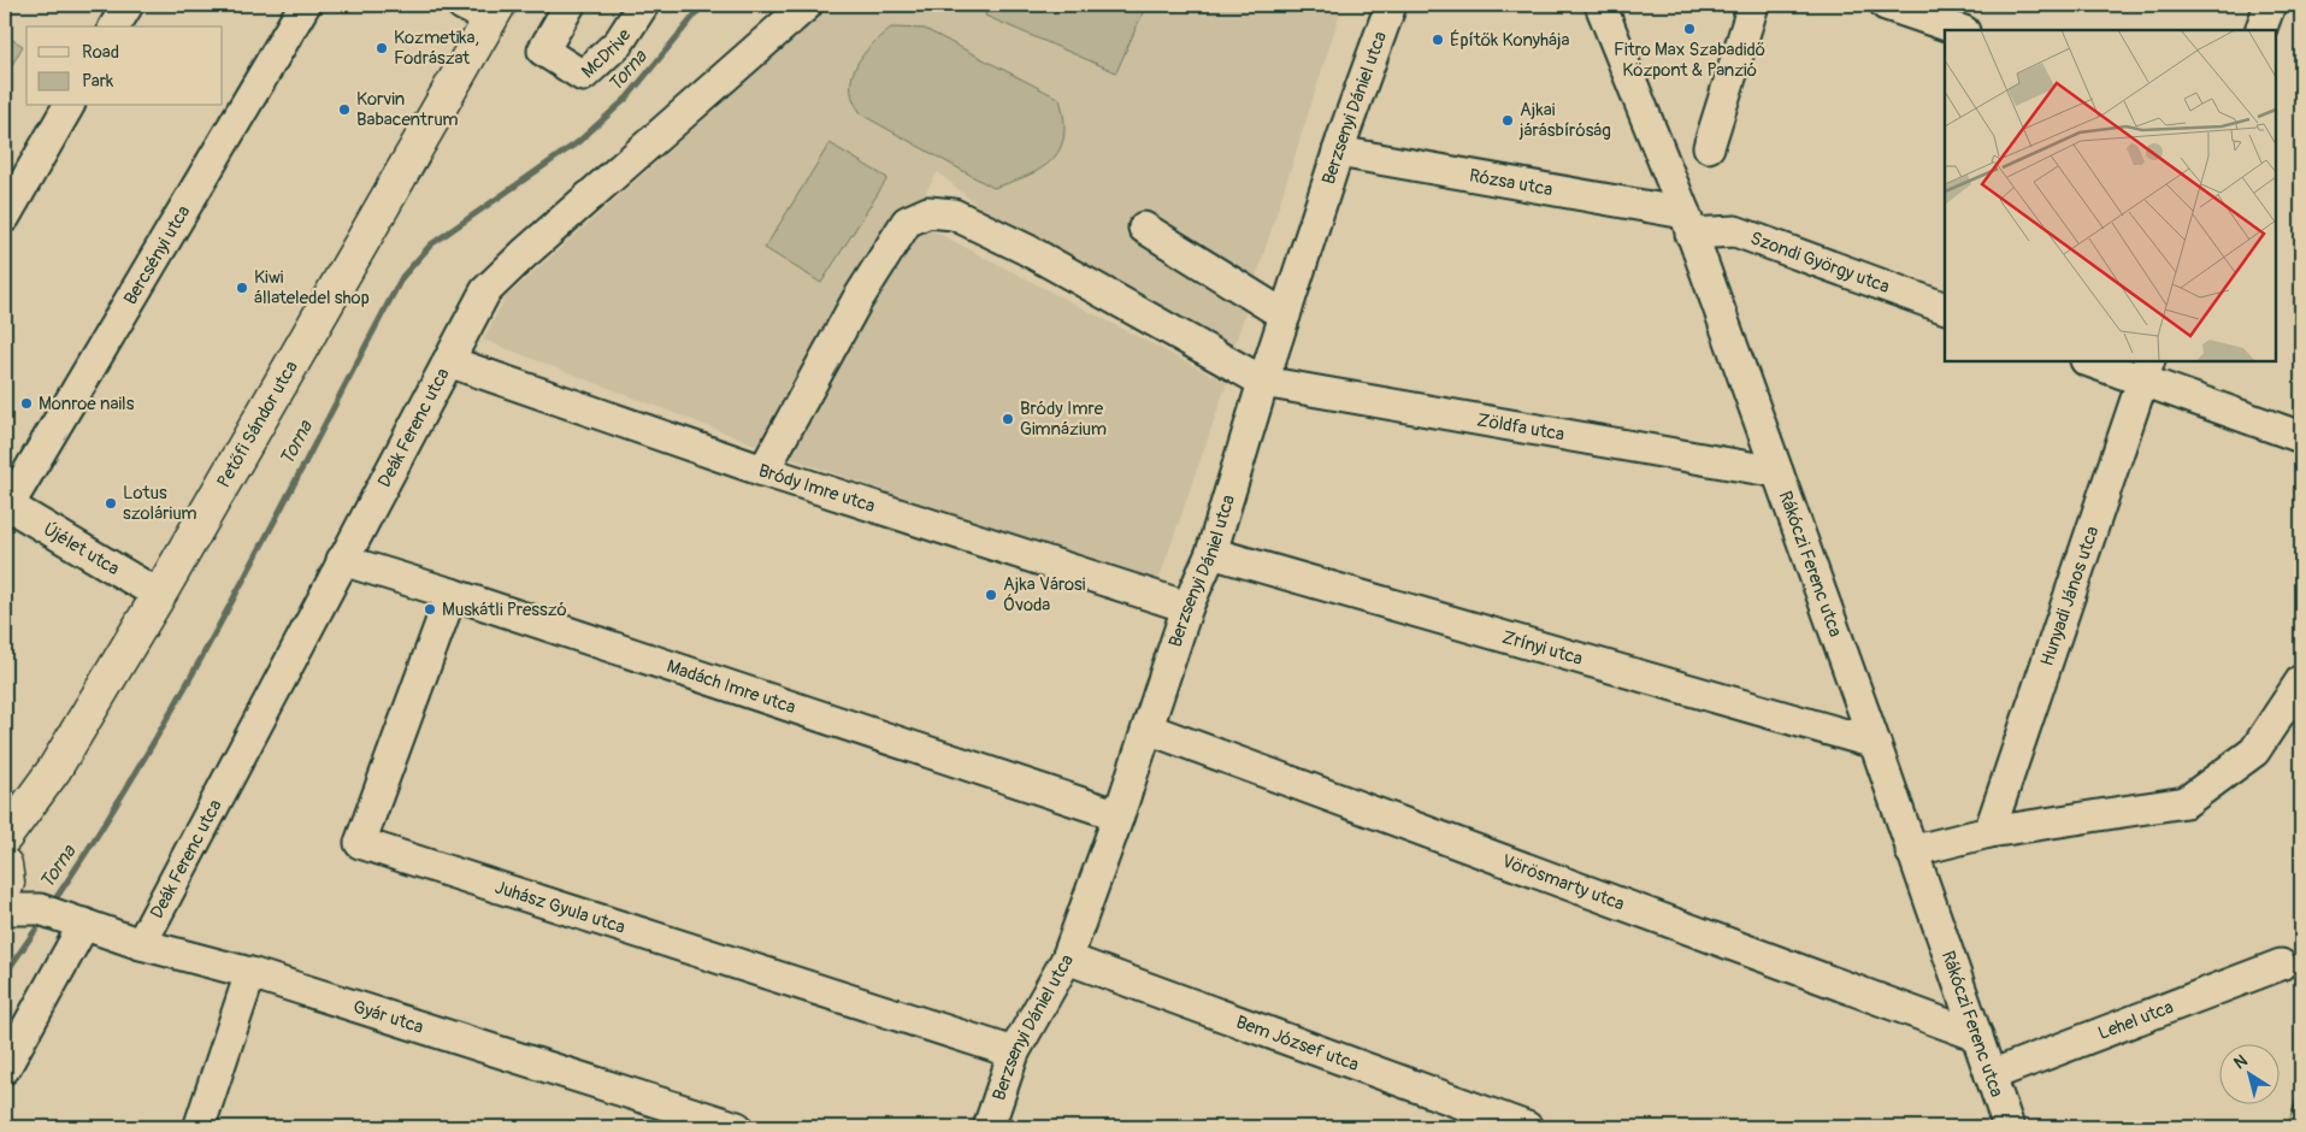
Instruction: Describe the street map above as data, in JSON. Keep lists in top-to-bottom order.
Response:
{
  "streets": {
    "main road": ["Petőfi Sándor utca"],
    "street": [
      "McDrive",
      "Berzsenyi Dániel utca",
      "Rózsa utca",
      "Bercsényi utca",
      "Szondi György utca",
      "Zöldfa utca",
      "Deák Ferenc utca",
      "Bródy Imre utca",
      "Újélet utca",
      "Rákóczi Ferenc utca",
      "Hunyadi János utca",
      "Zrínyi utca",
      "Madách Imre utca",
      "Vörösmarty utca",
      "Juhász Gyula utca",
      "Gyár utca",
      "Lehel utca",
      "Bem József utca"
    ]
  },
  "crossings": [
    ["Berzsenyi Dániel utca", "Rózsa utca"],
    ["Berzsenyi Dániel utca", "Zöldfa utca"],
    ["Berzsenyi Dániel utca", "Bródy Imre utca"],
    ["Berzsenyi Dániel utca", "Zrínyi utca"],
    ["Berzsenyi Dániel utca", "Madách Imre utca"],
    ["Berzsenyi Dániel utca", "Vörösmarty utca"],
    ["Berzsenyi Dániel utca", "Juhász Gyula utca"],
    ["Berzsenyi Dániel utca", "Bem József utca"],
    ["Rózsa utca", "Szondi György utca"],
    ["Rózsa utca", "Rákóczi Ferenc utca"],
    ["Bercsényi utca", "Újélet utca"],
    ["Szondi György utca", "Rákóczi Ferenc utca"],
    ["Petőfi Sándor utca", "Újélet utca"],
    ["Zöldfa utca", "Bródy Imre utca"],
    ["Zöldfa utca", "Rákóczi Ferenc utca"],
    ["Deák Ferenc utca", "Bródy Imre utca"],
    ["Deák Ferenc utca", "Madách Imre utca"],
    ["Deák Ferenc utca", "Gyár utca"],
    ["Rákóczi Ferenc utca", "Zrínyi utca"],
    ["Rákóczi Ferenc utca", "Vörösmarty utca"],
    ["Rákóczi Ferenc utca", "Lehel utca"],
    ["Madách Imre utca", "Juhász Gyula utca"]
  ],
  "water": ["Torna"],
  "places": [
    "Fitro Max Szabadidő Központ & Panzió",
    "Építők Konyhája",
    "Kozmetika, Fodrászat",
    "Korvin Babacentrum",
    "Ajkai járásbíróság",
    "Kiwi állateledel shop",
    "Monroe nails",
    "Bródy Imre Gimnázium",
    "Lotus szolárium",
    "Ajka Városi Óvoda",
    "Muskátli Presszó"
  ],
  "legend": ["Road", "Park"],
  "north": "top left"
}
